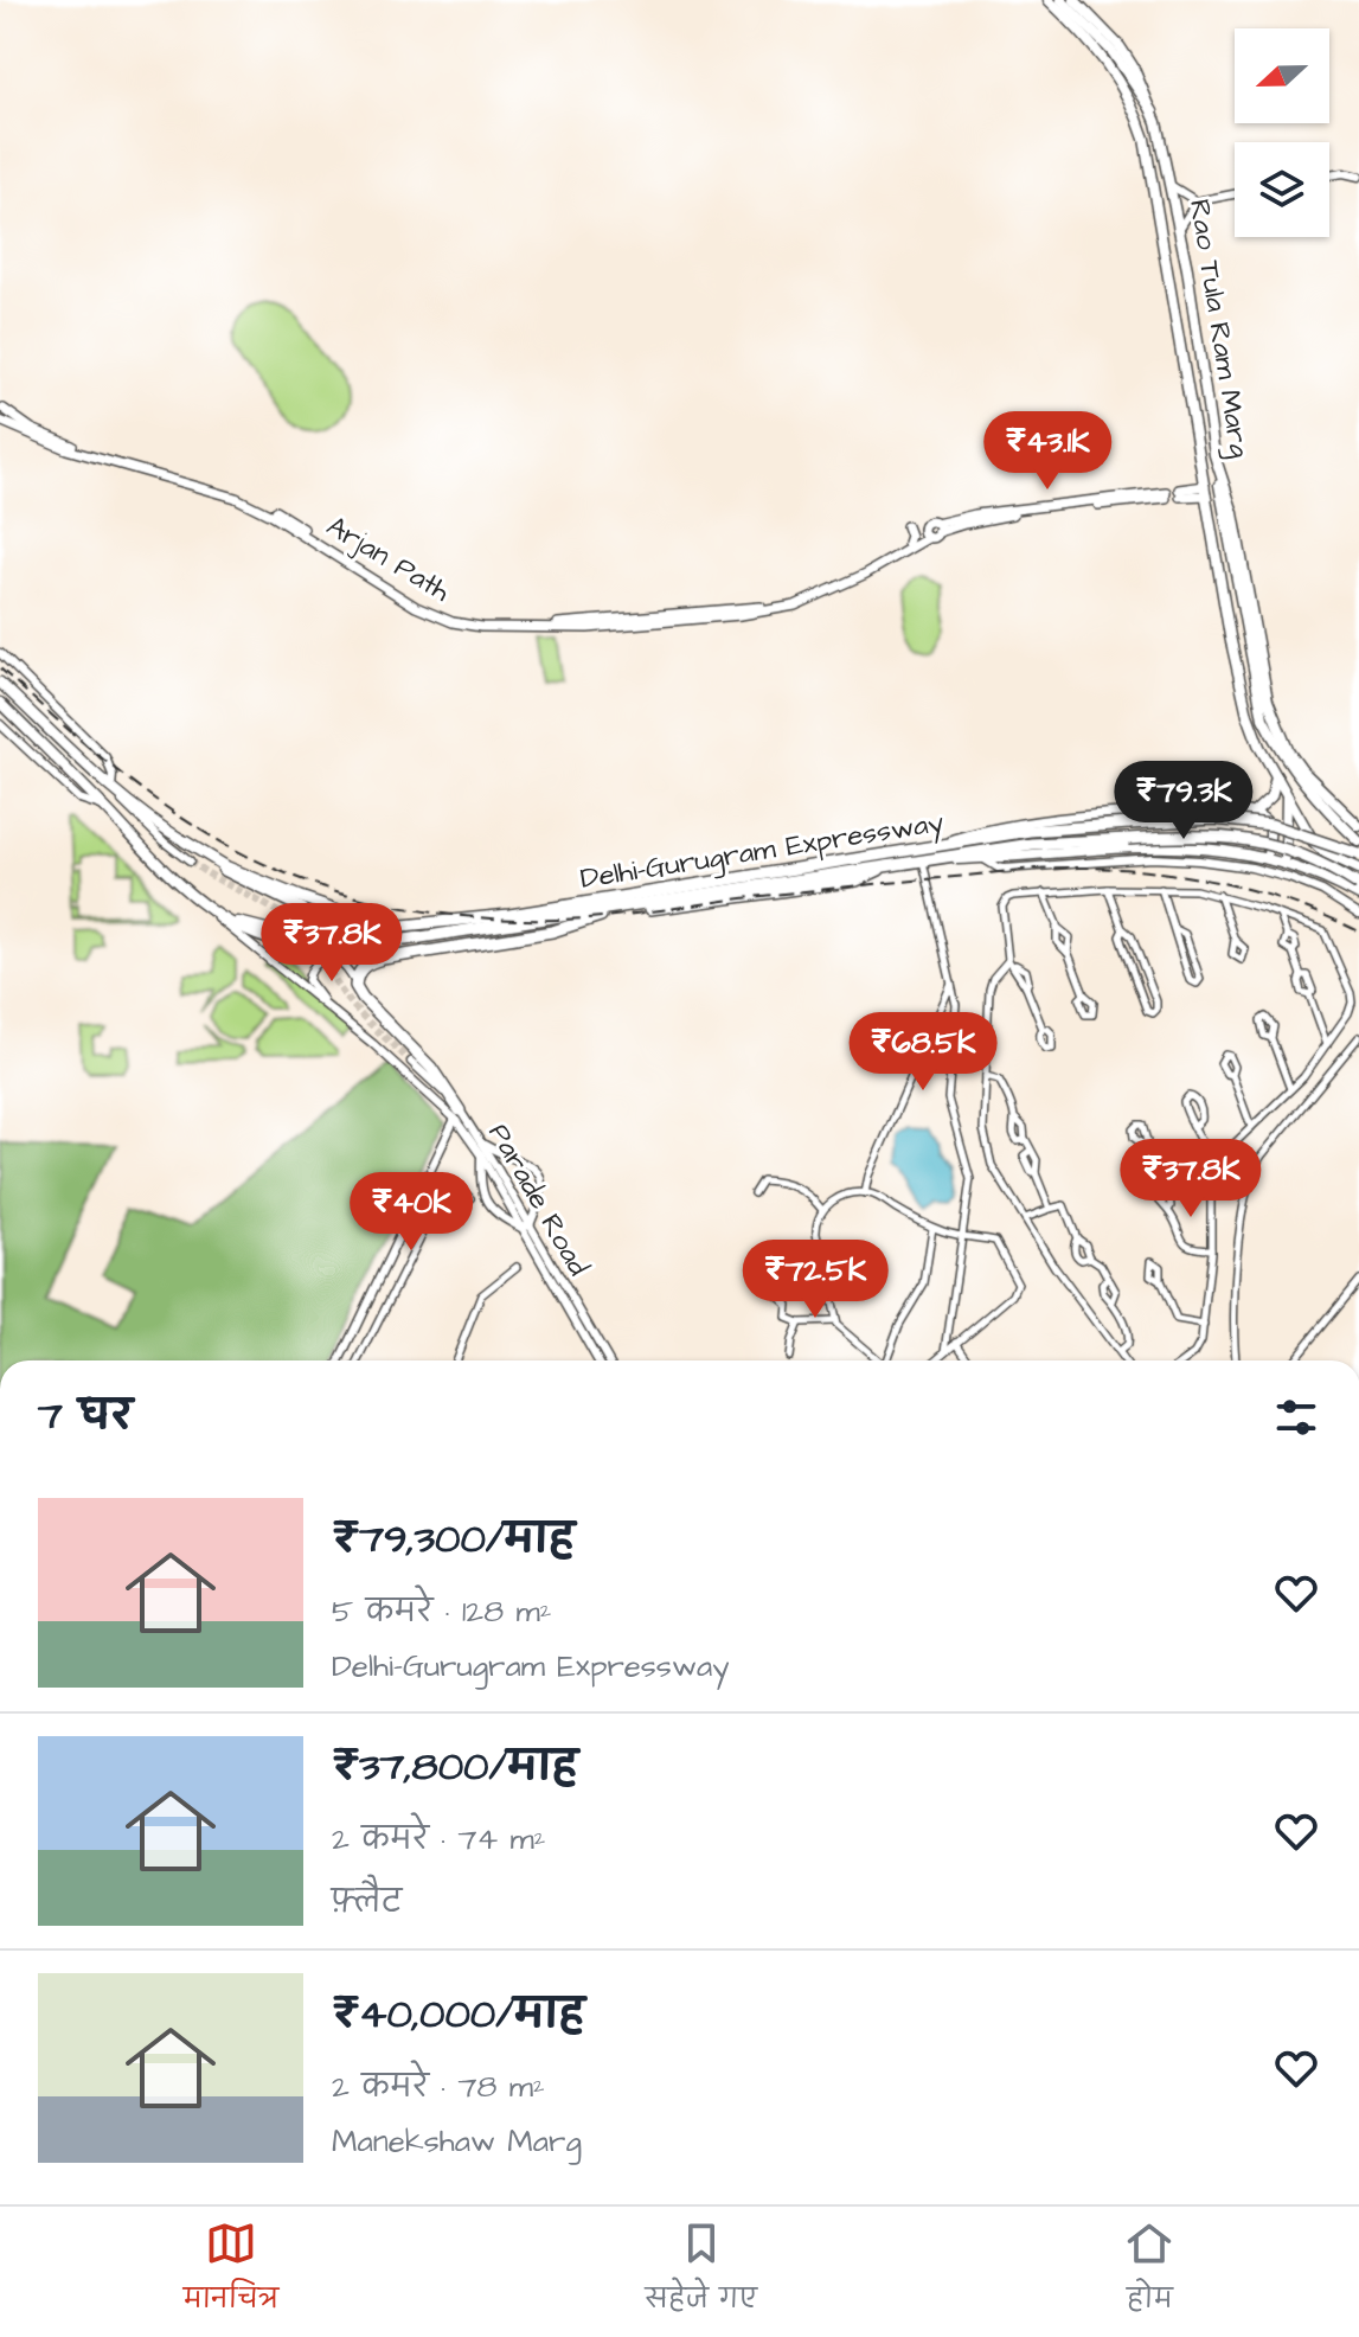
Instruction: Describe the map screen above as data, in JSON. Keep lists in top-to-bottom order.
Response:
{
  "streets": {
    "highway": ["Delhi-Gurugram Expressway"],
    "main road": ["Rao Tula Ram Marg", "Arjan Path"],
    "street": ["Parade Road"]
  },
  "north": "left",
  "page": {
    "price": [
      "₹43.1K",
      "₹79.3K",
      "₹37.8K",
      "₹68.5K",
      "₹37.8K",
      "₹40K",
      "₹72.5K"
    ],
    "heading": "7 घर",
    "list": [
      {
        "name": "₹79,300/माह",
        "note": "5 कमरे · 128 m² · Delhi-Gurugram Expressway"
      },
      {
        "name": "₹37,800/माह",
        "note": "2 कमरे · 74 m² · फ़्लैट"
      },
      {
        "name": "₹40,000/माह",
        "note": "2 कमरे · 78 m² · Manekshaw Marg"
      }
    ],
    "tabs": ["मानचित्र", "सहेजे गए", "होम"]
  }
}
